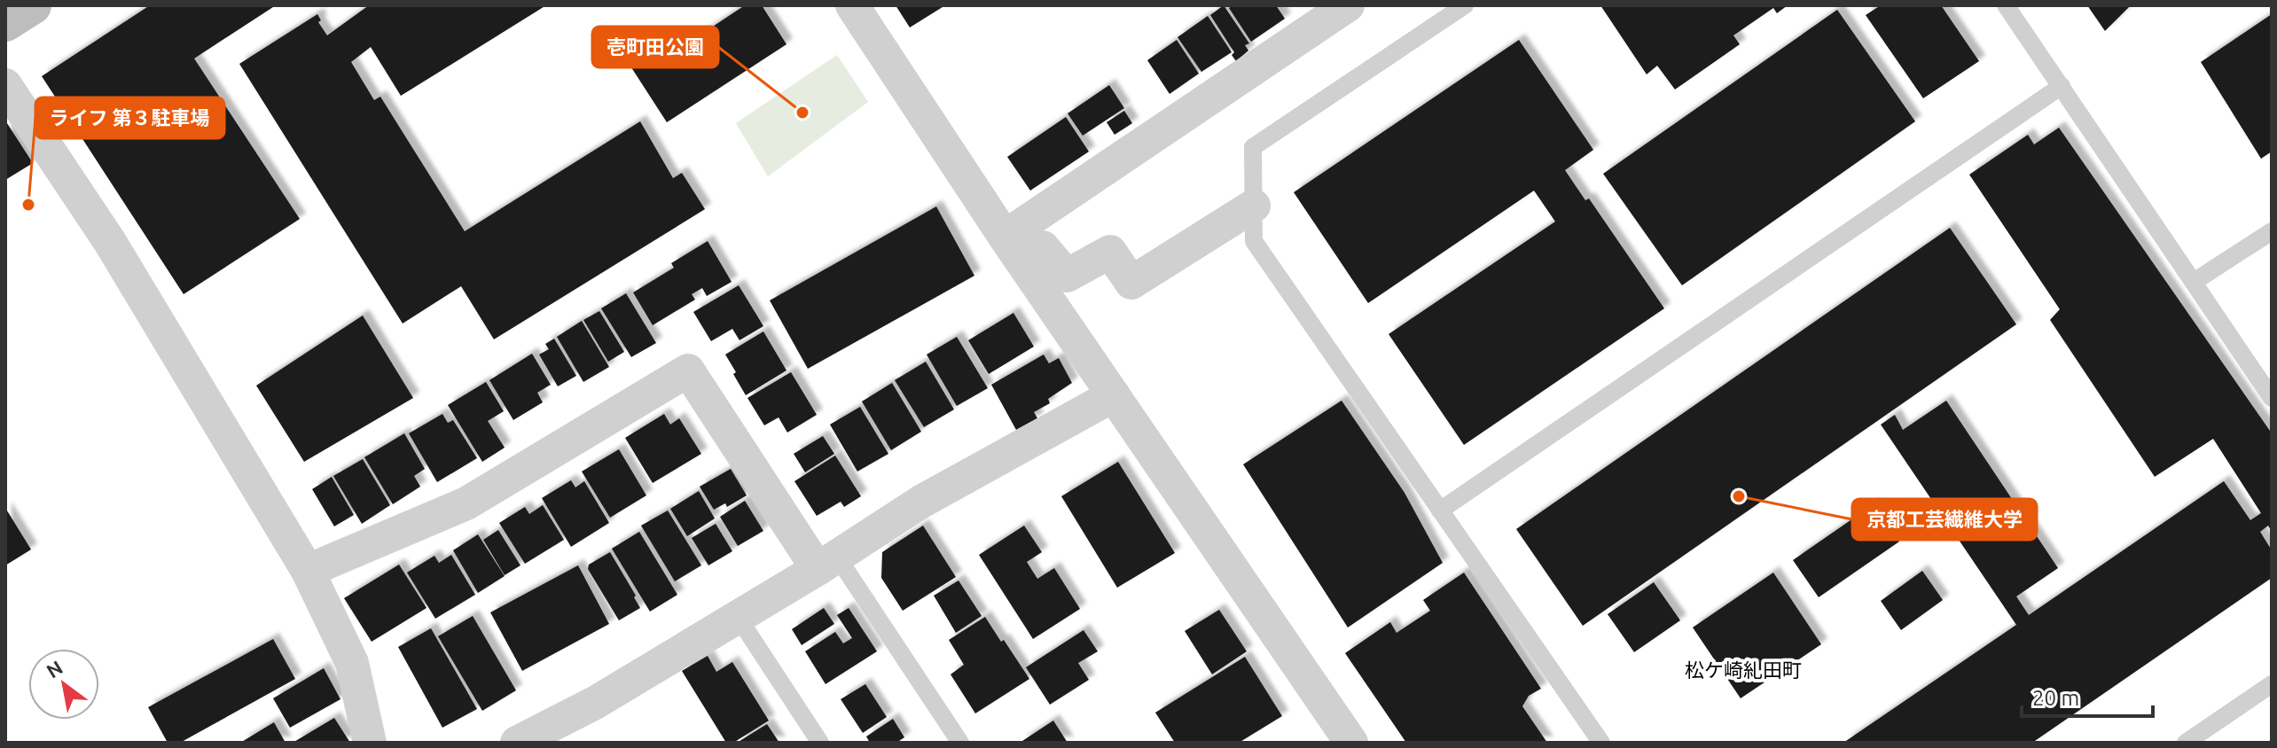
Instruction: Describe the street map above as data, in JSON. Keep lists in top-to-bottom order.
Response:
{
  "districts": ["松ケ崎糺田町"],
  "places": ["壱町田公園", "ライフ 第３駐車場", "京都工芸繊維大学"],
  "scale_bar": "20 m",
  "north": "top left"
}
